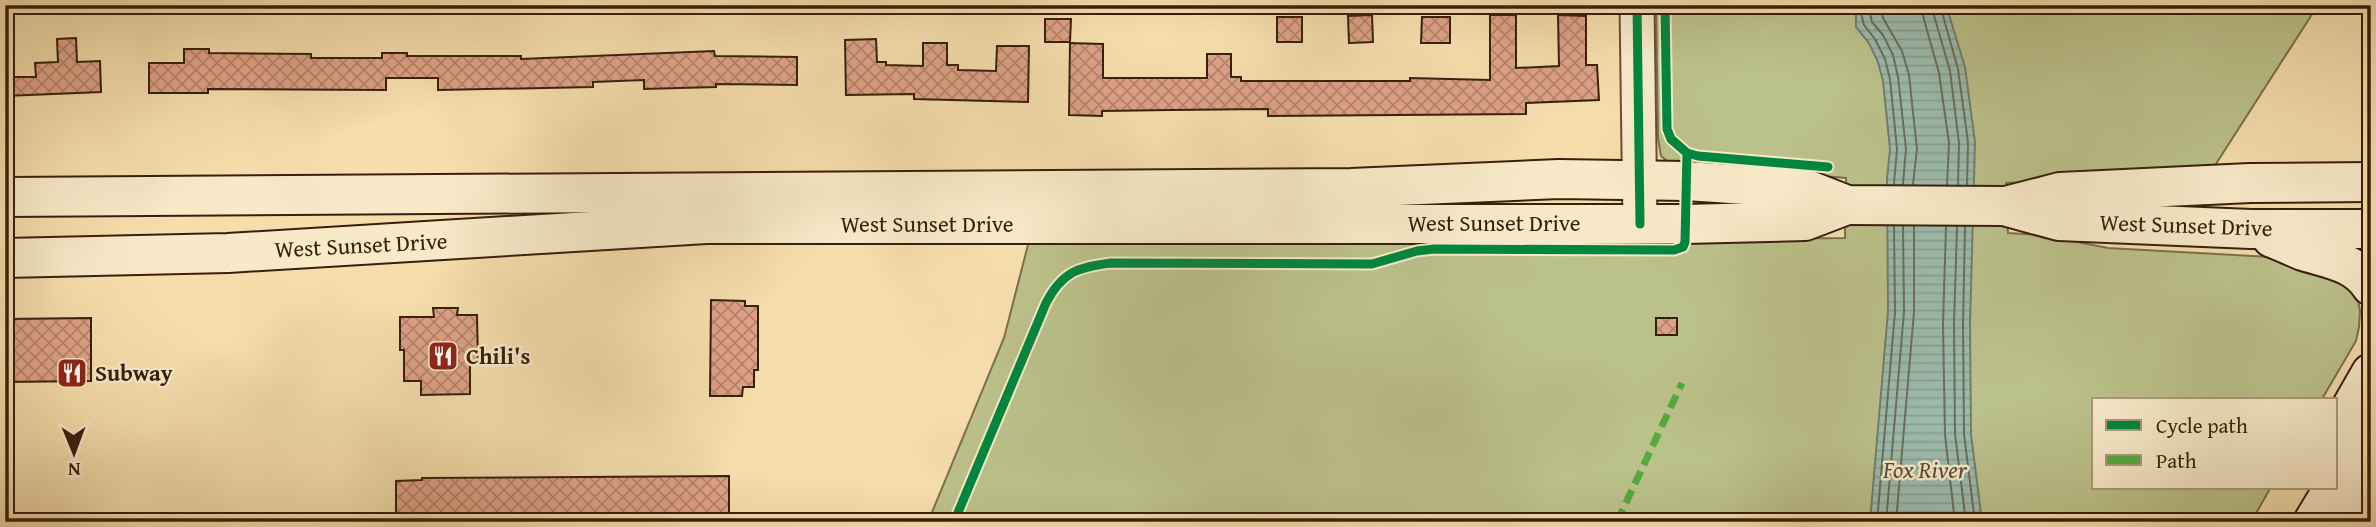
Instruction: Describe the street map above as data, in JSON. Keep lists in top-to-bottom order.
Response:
{
  "streets": {
    "main road": ["West Sunset Drive"]
  },
  "water": ["Fox River"],
  "places": {
    "restaurant": ["Chili's", "Subway"]
  },
  "legend": ["Cycle path", "Path"],
  "north": "bottom"
}
